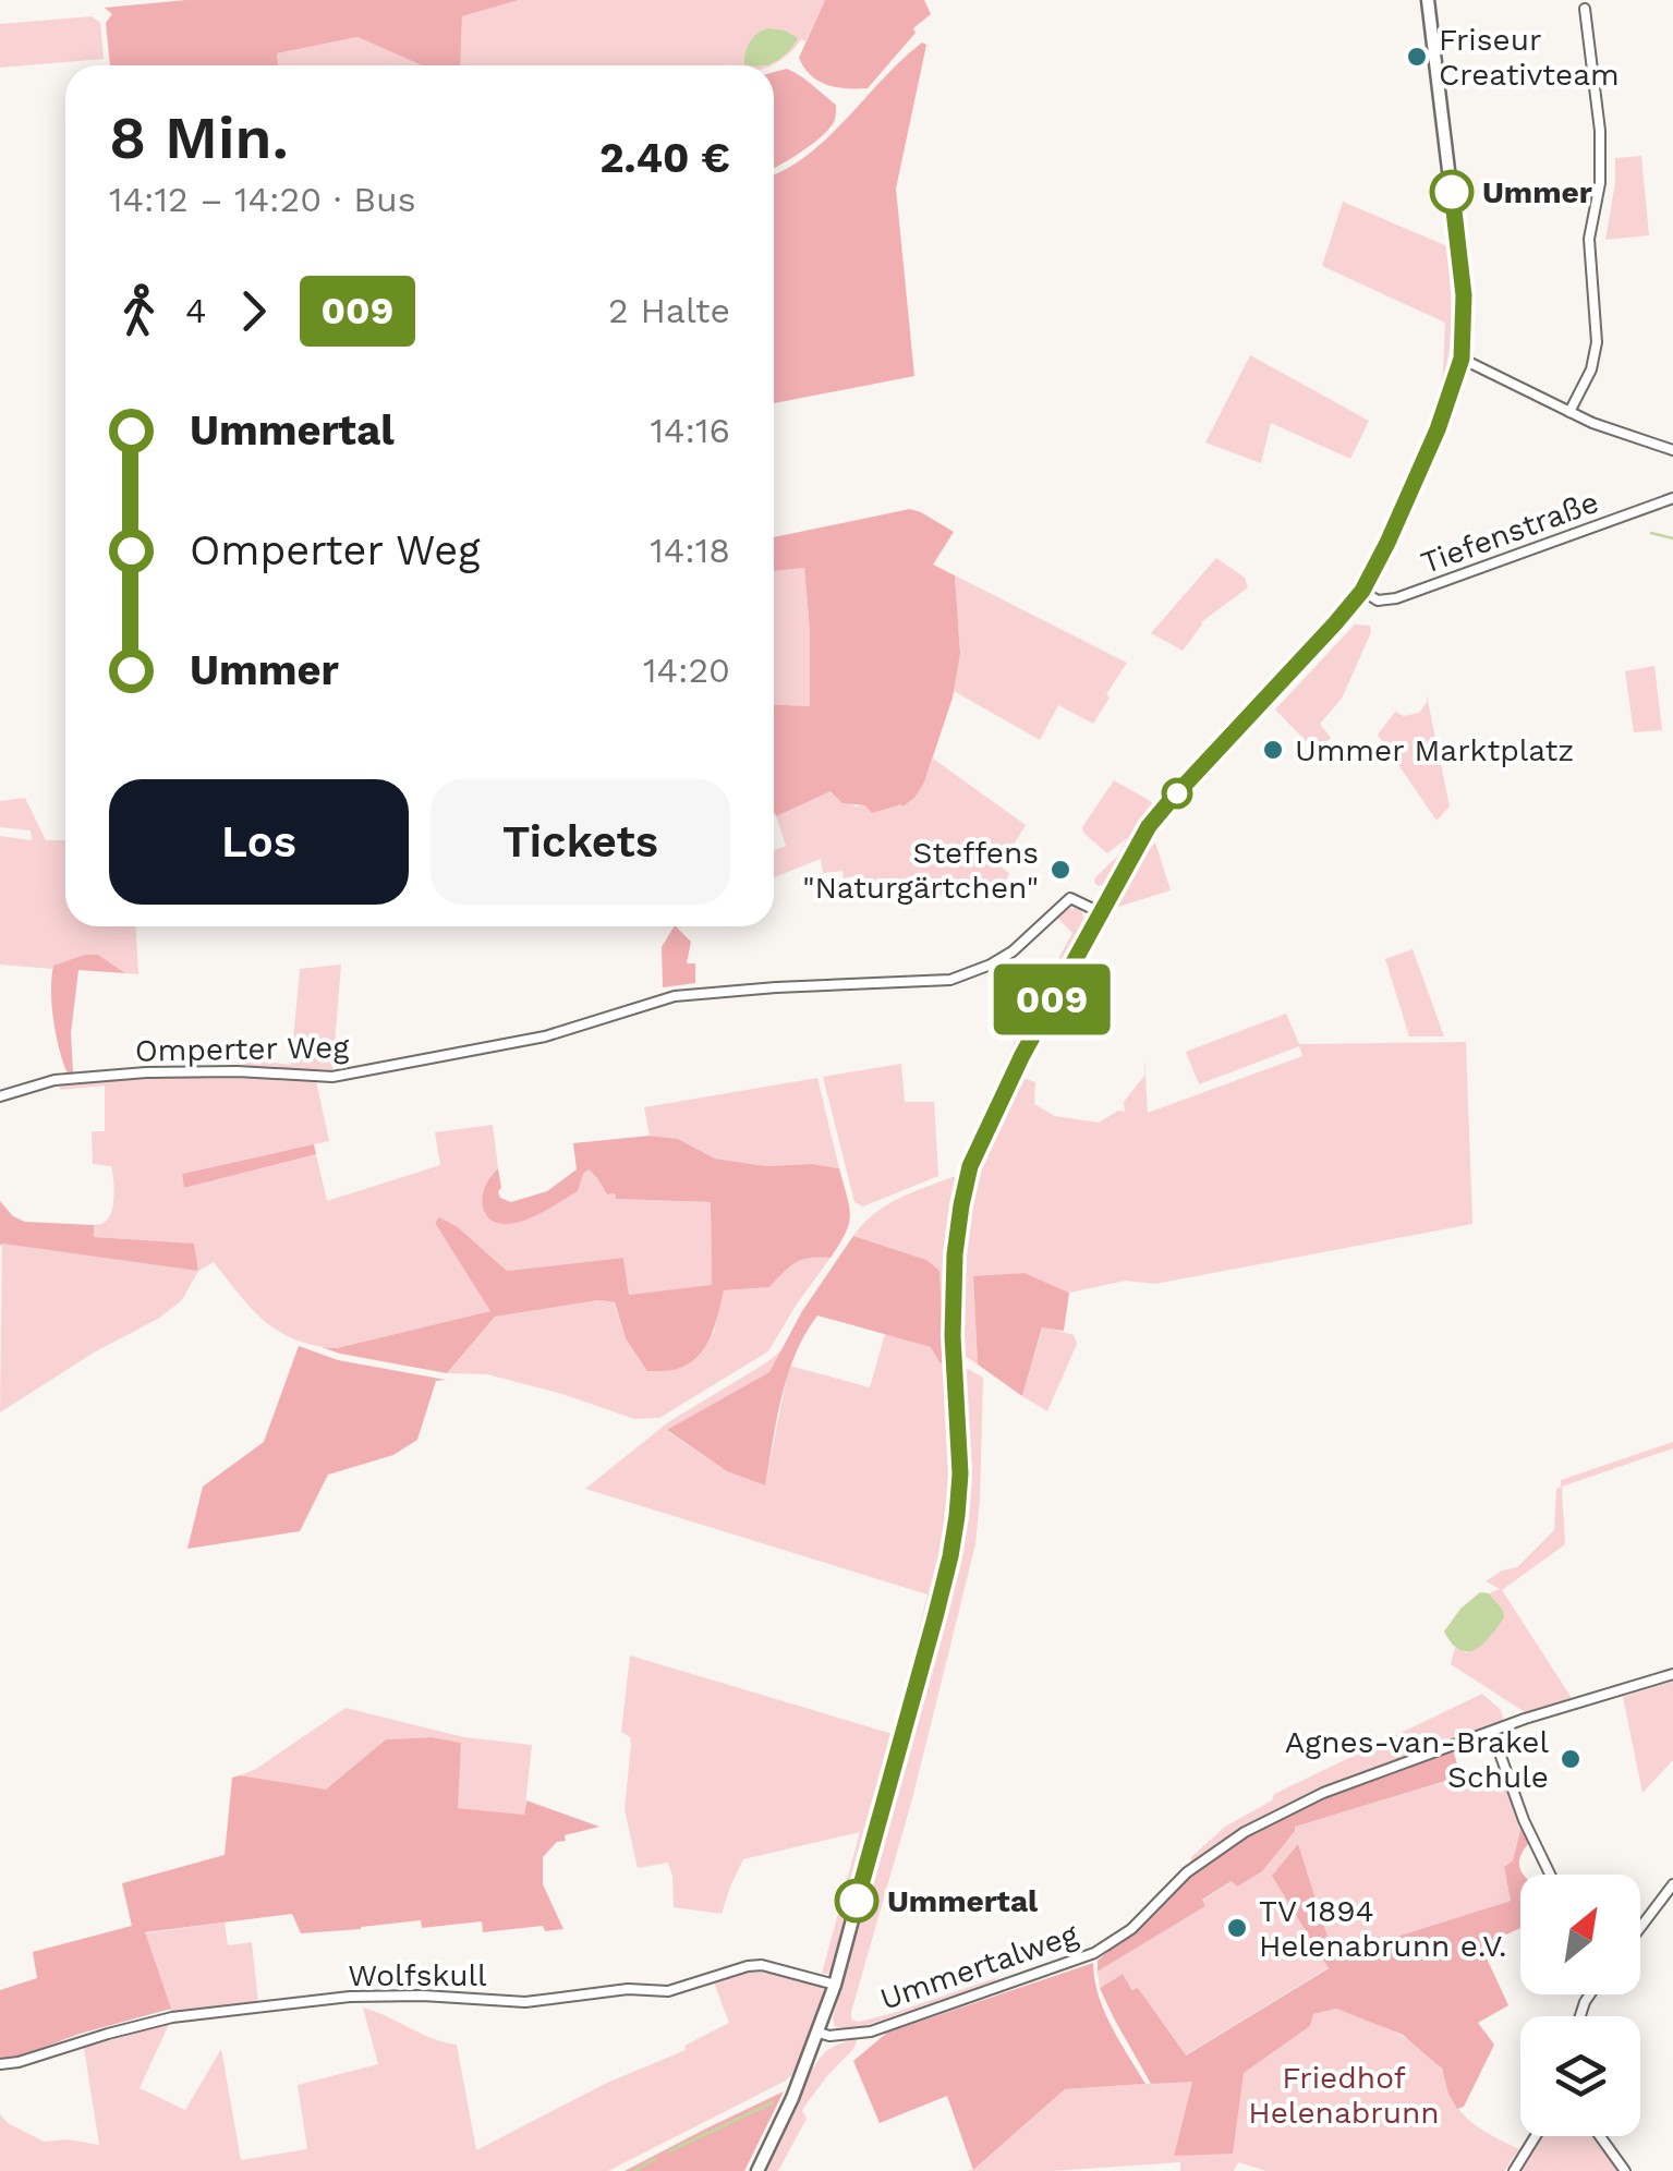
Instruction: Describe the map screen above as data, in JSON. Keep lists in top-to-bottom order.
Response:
{
  "streets": {
    "street": [
      "Tiefenstraße",
      "Omperter Weg",
      "Ummertalweg",
      "Wolfskull"
    ]
  },
  "parks": ["Friedhof Helenabrunn"],
  "places": [
    "Friseur Creativteam",
    "Ummer",
    "Ummer Marktplatz",
    "Steffens \"Naturgärtchen\"",
    "Agnes-van-Brakel Schule",
    "Ummertal",
    "TV 1894 Helenabrunn e.V."
  ],
  "lines": ["bus line 009"],
  "north": "top right",
  "page": {
    "on_map": "009",
    "heading": ["8 Min.", "14:12 – 14:20 · Bus", "2.40 €"],
    "legs": ["4", "009", "2 Halte"],
    "list": [
      {
        "name": "Ummertal",
        "value": "14:16"
      },
      {
        "name": "Omperter Weg",
        "value": "14:18"
      },
      {
        "name": "Ummer",
        "value": "14:20"
      }
    ],
    "buttons": ["Los", "Tickets"]
  }
}
